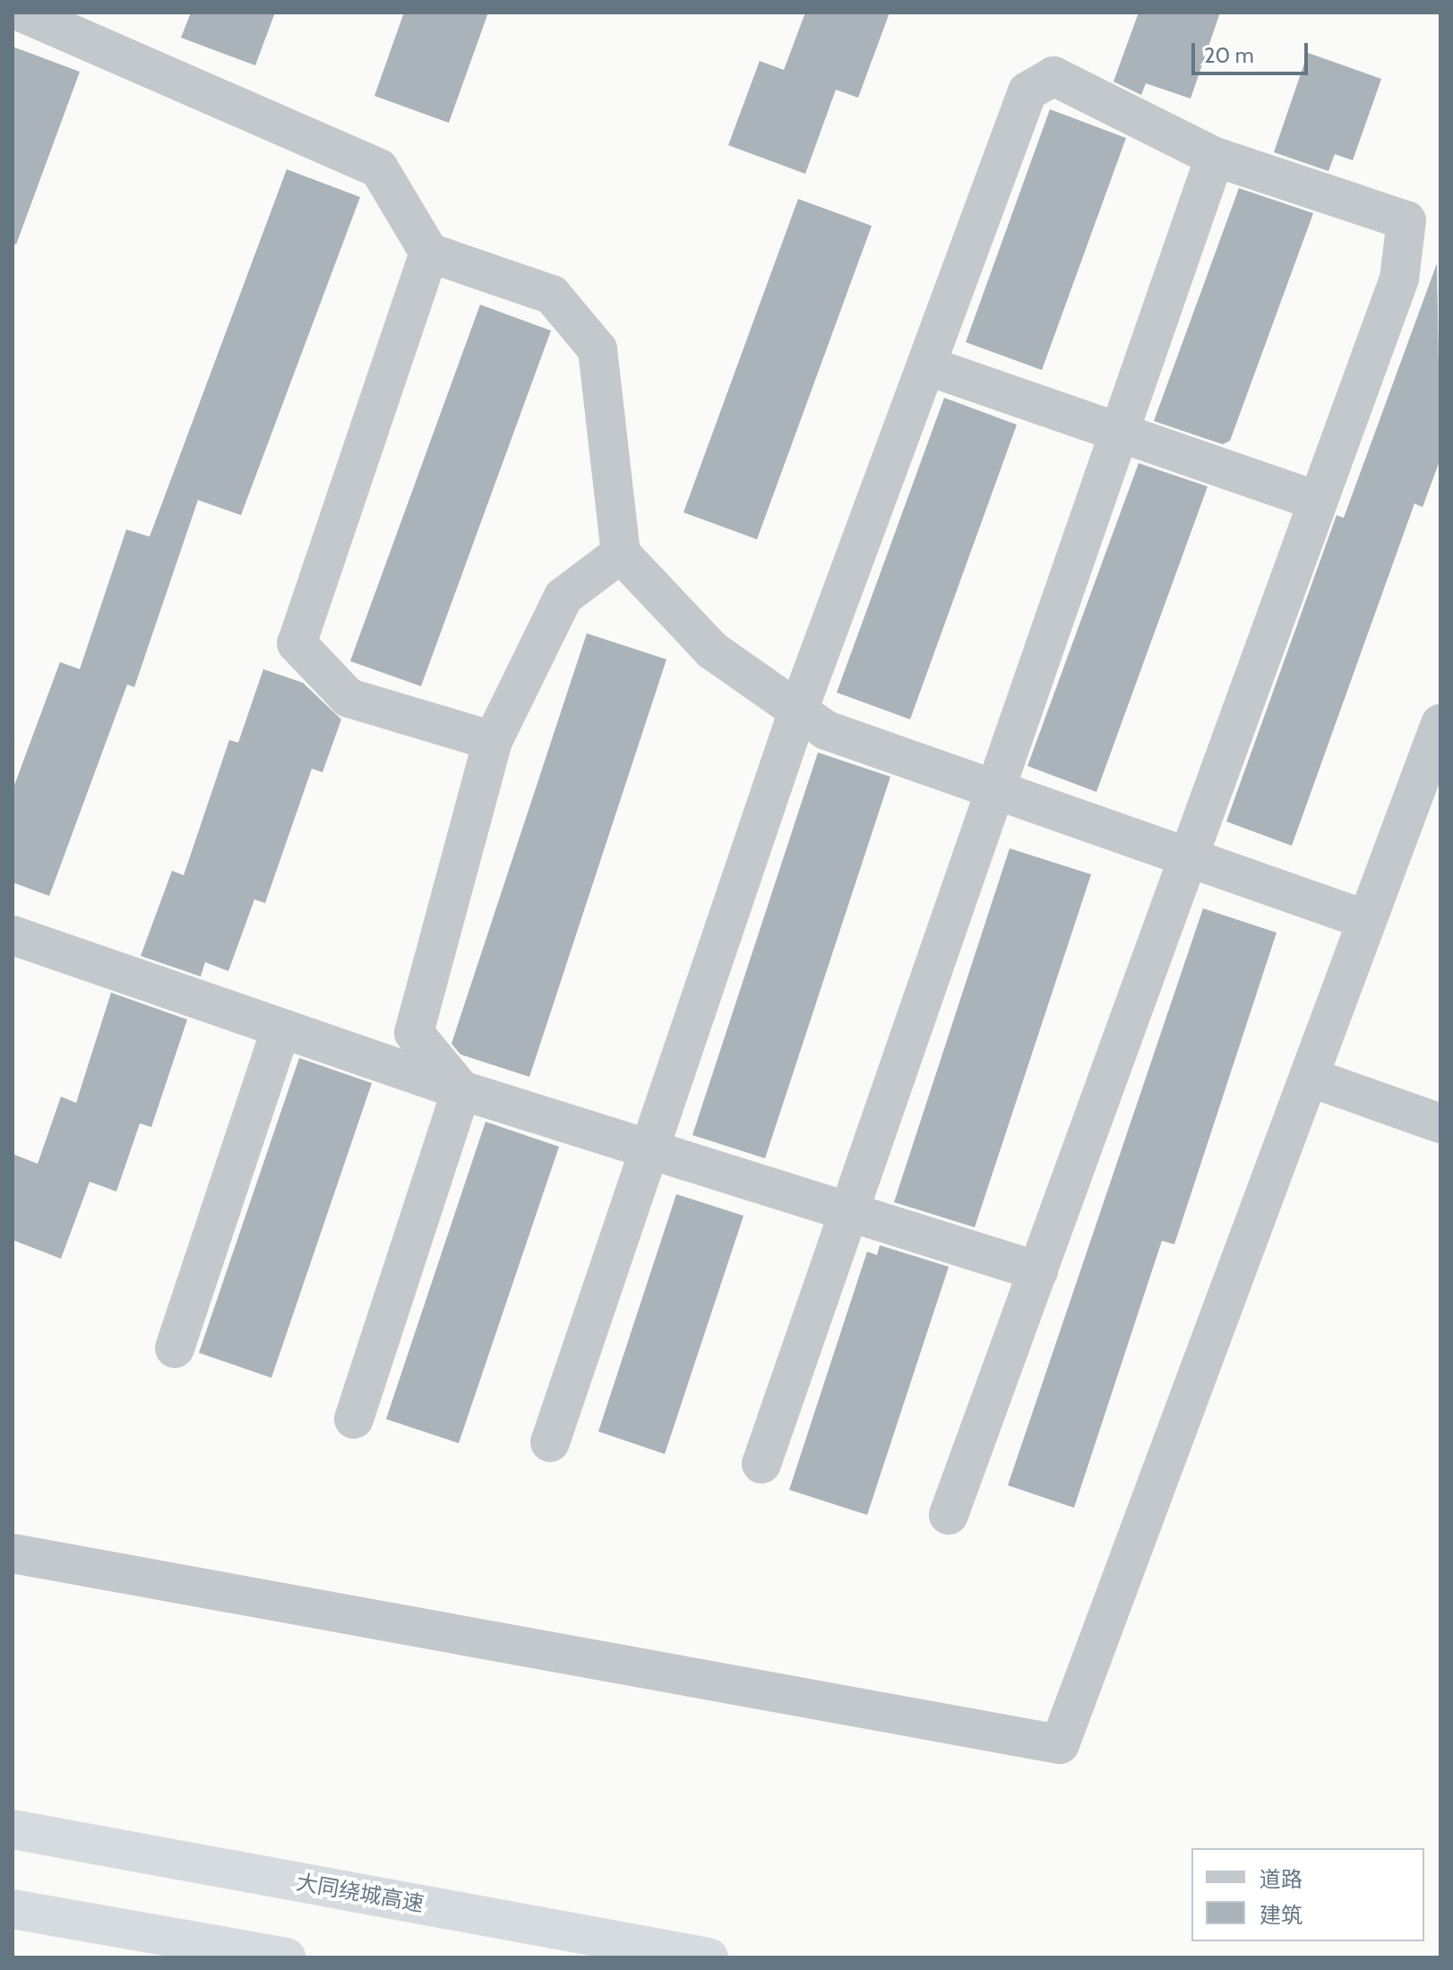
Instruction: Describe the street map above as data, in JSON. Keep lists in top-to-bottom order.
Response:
{
  "streets": {
    "highway": ["大同绕城高速"]
  },
  "legend": ["道路", "建筑"],
  "scale_bar": "20 m"
}
